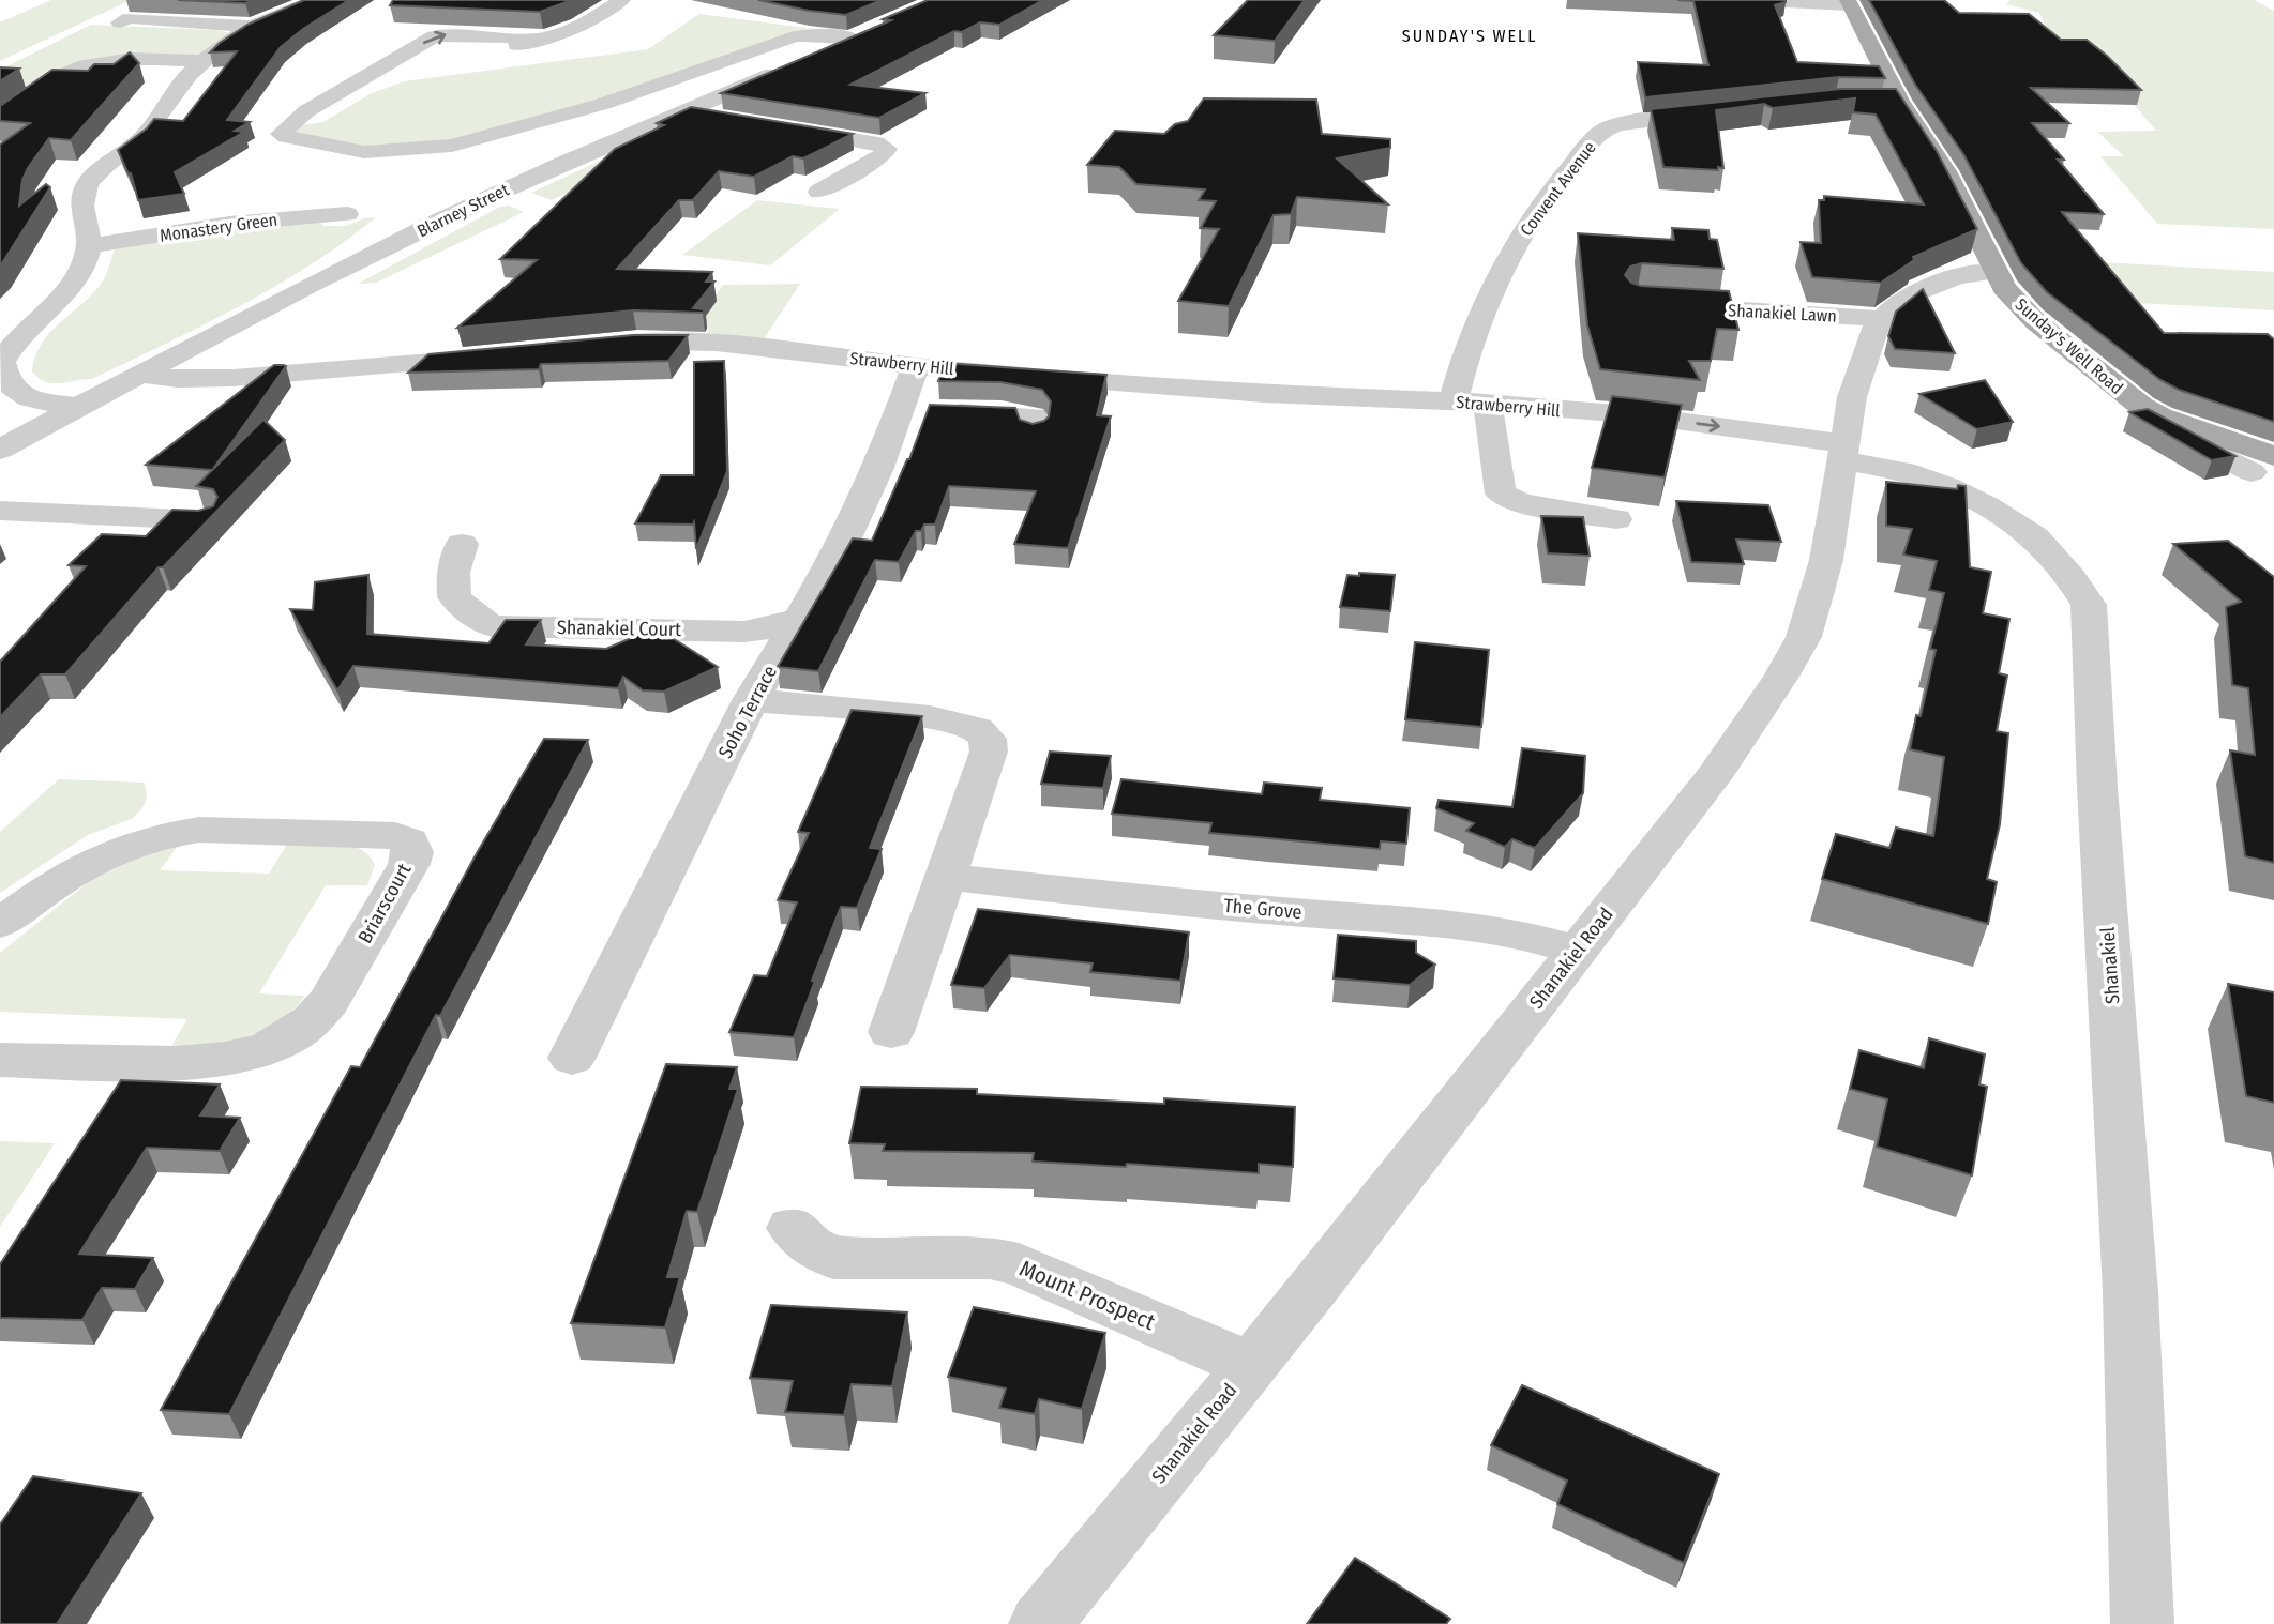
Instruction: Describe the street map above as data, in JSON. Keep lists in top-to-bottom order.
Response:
{
  "streets": {
    "main road": ["Sunday's Well Road"],
    "street": [
      "Convent Avenue",
      "Blarney Street",
      "Monastery Green",
      "Shanakiel Lawn",
      "Strawberry Hill",
      "Shanakiel Court",
      "Soho Terrace",
      "Briarscourt",
      "The Grove",
      "Shanakiel Road",
      "Shanakiel",
      "Mount Prospect"
    ]
  },
  "crossings": [
    ["Convent Avenue", "Strawberry Hill"],
    ["Shanakiel Lawn", "Shanakiel Road"],
    ["Sunday's Well Road", "Shanakiel Road"],
    ["Strawberry Hill", "Soho Terrace"],
    ["Strawberry Hill", "Shanakiel Road"],
    ["Strawberry Hill", "Shanakiel"],
    ["Shanakiel Court", "Soho Terrace"],
    ["The Grove", "Shanakiel Road"],
    ["Shanakiel Road", "Shanakiel"],
    ["Shanakiel Road", "Mount Prospect"]
  ],
  "districts": ["SUNDAY'S WELL"]
}
